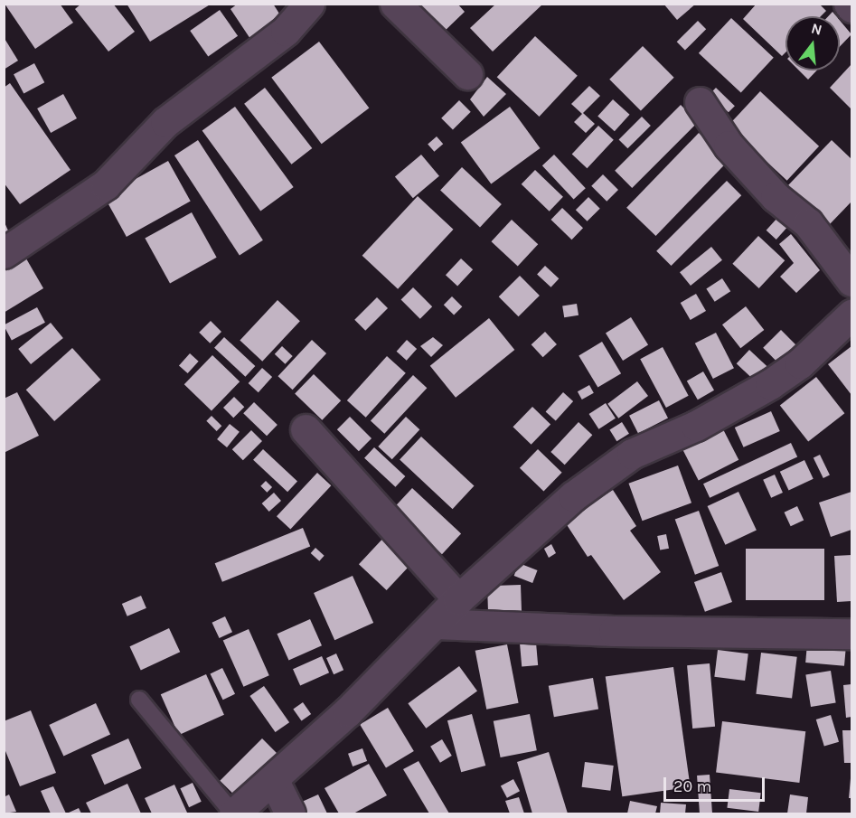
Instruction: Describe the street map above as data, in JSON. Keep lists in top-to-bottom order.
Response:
{
  "scale_bar": "20 m",
  "north": "top"
}
